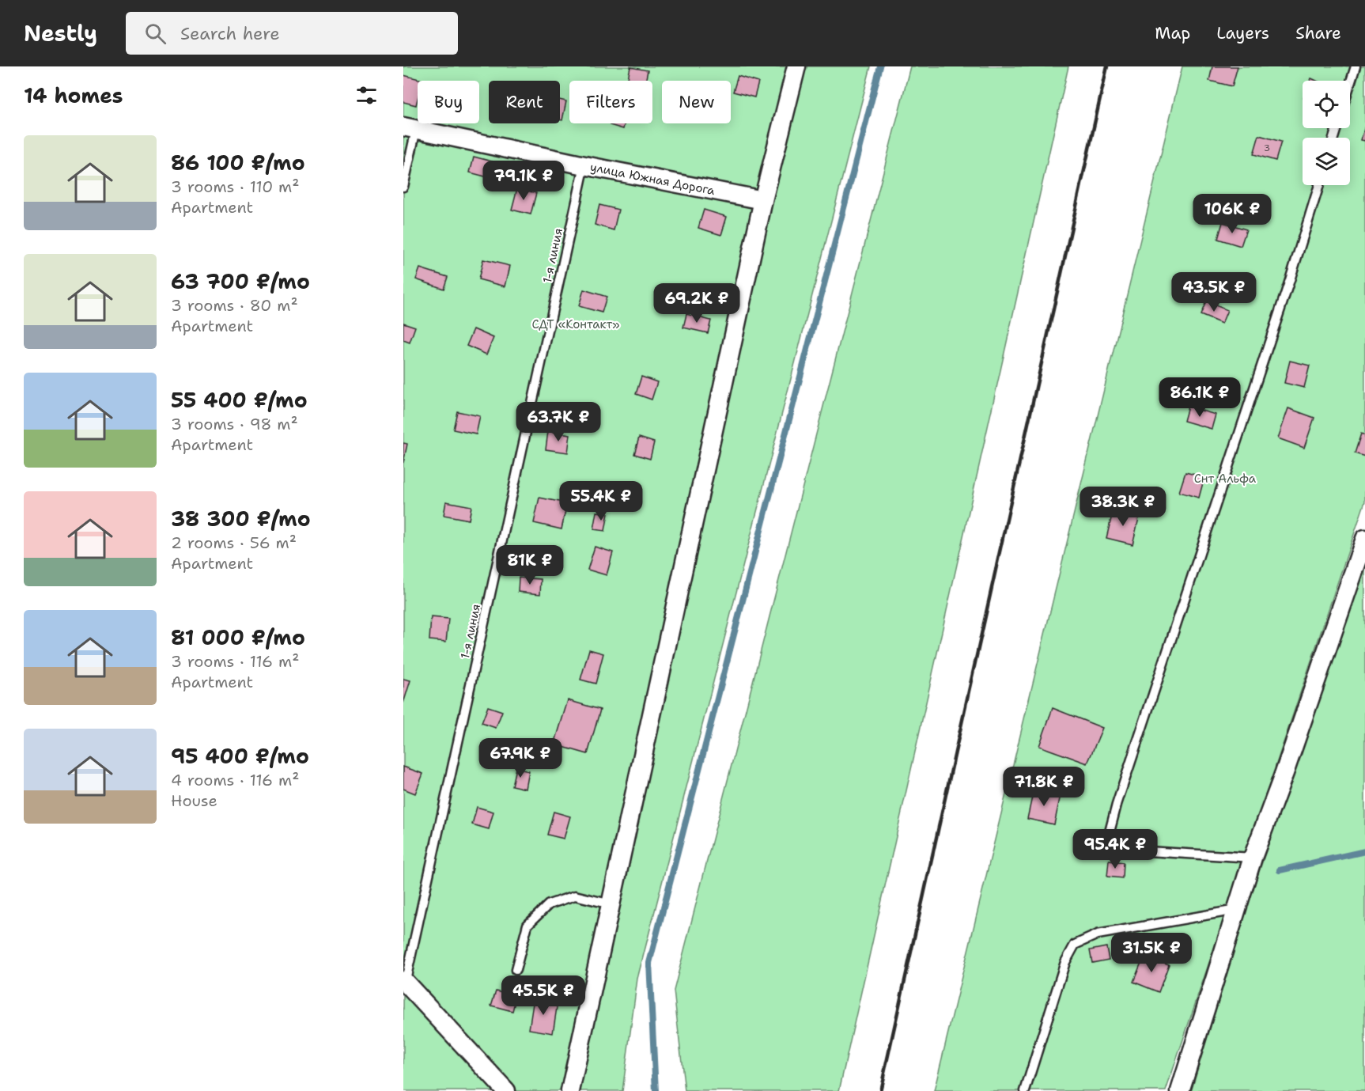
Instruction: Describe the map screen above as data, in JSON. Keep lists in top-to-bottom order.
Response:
{
  "streets": {
    "street": ["улица Южная Дорога"],
    "lane": ["1-я линия"]
  },
  "crossings": [
    ["улица Южная Дорога", "1-я линия"]
  ],
  "parks": ["СДТ «Контакт»", "Снт Альфа"],
  "house_numbers": ["3"],
  "page": {
    "header": "Nestly",
    "search": "Search here",
    "nav": ["Map", "Layers", "Share"],
    "heading": "14 homes",
    "chip": [
      "Buy",
      "Rent",
      "Filters",
      "New"
    ],
    "list": [
      {
        "name": "86 100 ₽/mo",
        "note": "3 rooms · 110 m² · Apartment"
      },
      {
        "name": "63 700 ₽/mo",
        "note": "3 rooms · 80 m² · Apartment"
      },
      {
        "name": "55 400 ₽/mo",
        "note": "3 rooms · 98 m² · Apartment"
      },
      {
        "name": "38 300 ₽/mo",
        "note": "2 rooms · 56 m² · Apartment"
      },
      {
        "name": "81 000 ₽/mo",
        "note": "3 rooms · 116 m² · Apartment"
      },
      {
        "name": "95 400 ₽/mo",
        "note": "4 rooms · 116 m² · House"
      }
    ],
    "price": [
      "79.1K ₽",
      "106K ₽",
      "43.5K ₽",
      "69.2K ₽",
      "86.1K ₽",
      "63.7K ₽",
      "55.4K ₽",
      "38.3K ₽",
      "81K ₽",
      "67.9K ₽",
      "71.8K ₽",
      "95.4K ₽",
      "31.5K ₽",
      "45.5K ₽"
    ]
  }
}
